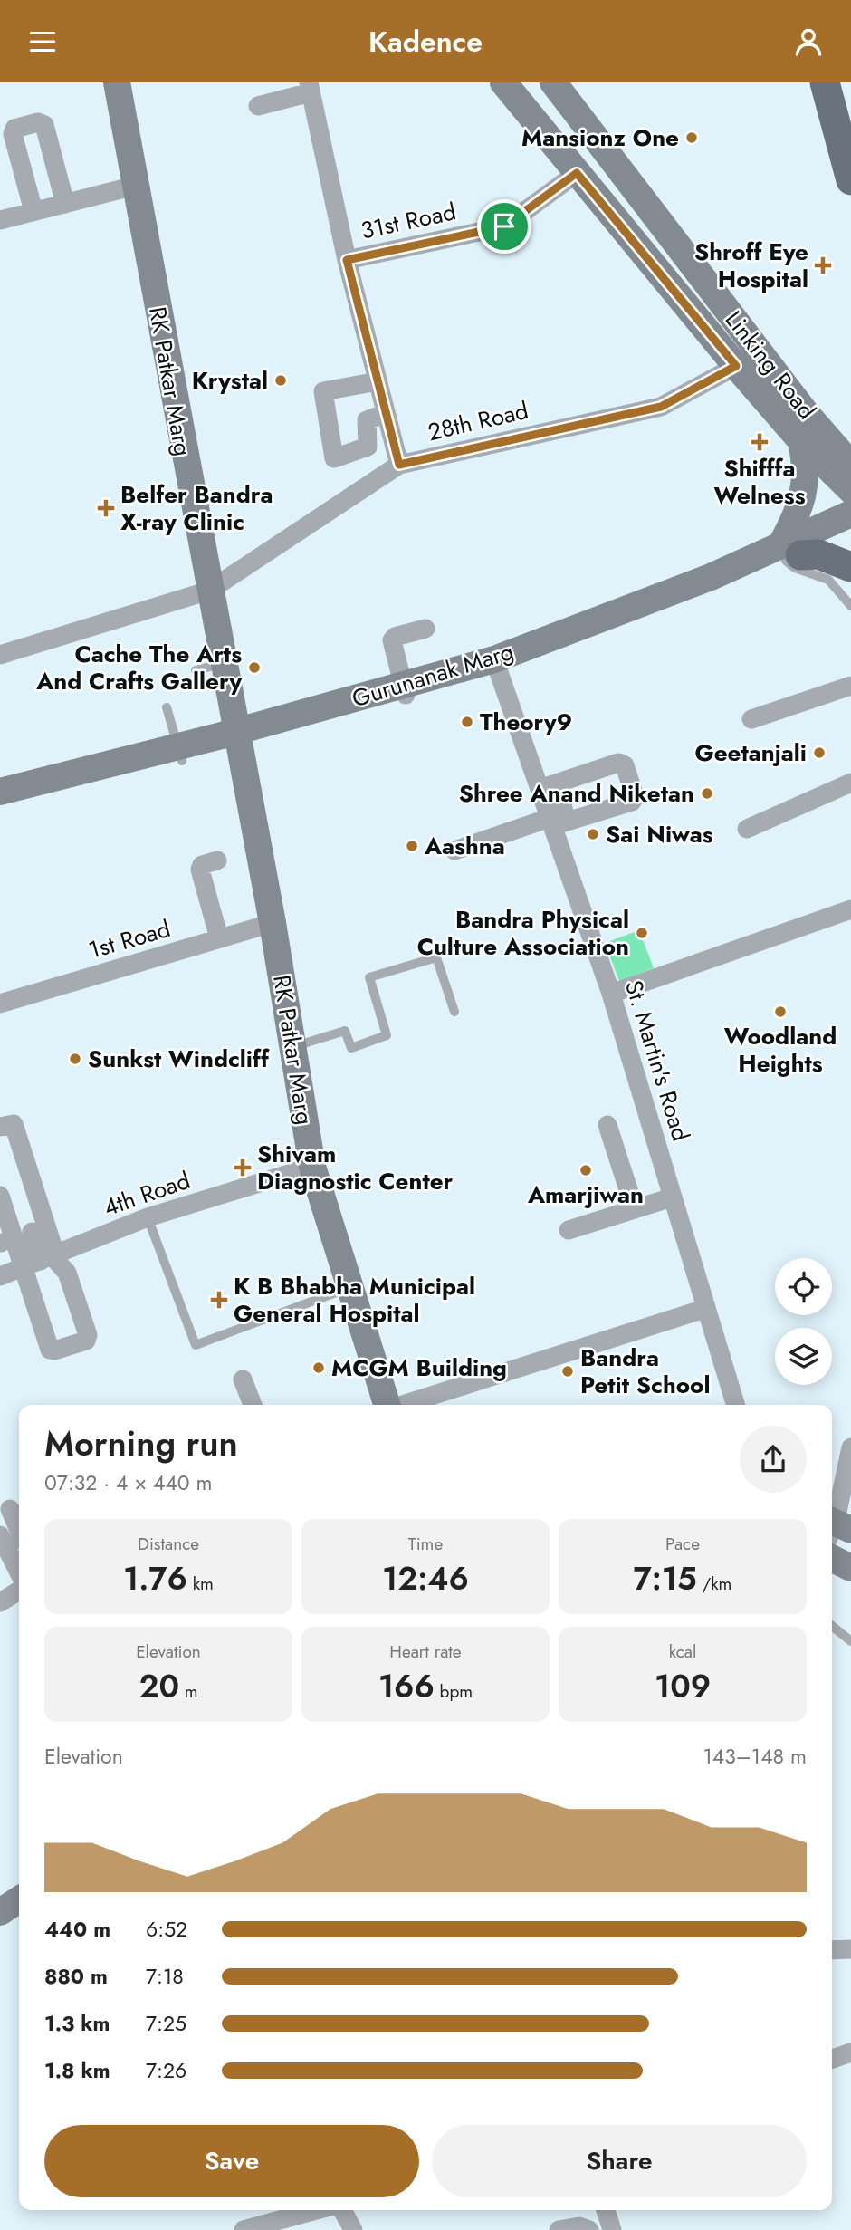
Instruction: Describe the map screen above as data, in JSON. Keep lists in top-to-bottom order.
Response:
{
  "streets": {
    "main road": ["Linking Road", "RK Patkar Marg", "Gurunanak Marg"],
    "street": [
      "31st Road",
      "28th Road",
      "1st Road",
      "St. Martin's Road",
      "4th Road"
    ]
  },
  "crossings": [
    ["31st Road", "Linking Road"],
    ["Linking Road", "28th Road"],
    ["RK Patkar Marg", "28th Road"],
    ["RK Patkar Marg", "Gurunanak Marg"],
    ["RK Patkar Marg", "1st Road"],
    ["RK Patkar Marg", "4th Road"],
    ["Gurunanak Marg", "St. Martin's Road"]
  ],
  "places": {
    "other": [
      "Mansionz One",
      "Krystal",
      "Cache The Arts And Crafts Gallery",
      "Theory9",
      "Geetanjali",
      "Shree Anand Niketan",
      "Sai Niwas",
      "Aashna",
      "Bandra Physical Culture Association",
      "Woodland Heights",
      "Sunkst Windcliff",
      "Amarjiwan",
      "MCGM Building",
      "Bandra Petit School"
    ],
    "health": [
      "Shroff Eye Hospital",
      "Shifffa Welness",
      "Belfer Bandra X-ray Clinic",
      "Shivam Diagnostic Center",
      "K B Bhabha Municipal General Hospital"
    ]
  },
  "page": {
    "header": "Kadence",
    "heading": ["Morning run", "07:32 · 4 × 440 m"],
    "stats": [
      ["Distance", "1.76 km"],
      ["Time", "12:46"],
      ["Pace", "7:15 /km"],
      ["Elevation", "20 m"],
      ["Heart rate", "166 bpm"],
      ["kcal", "109"]
    ],
    "chart": ["Elevation", "143–148 m"],
    "list": [
      {
        "name": "440 m",
        "note": "6:52"
      },
      {
        "name": "880 m",
        "note": "7:18"
      },
      {
        "name": "1.3 km",
        "note": "7:25"
      },
      {
        "name": "1.8 km",
        "note": "7:26"
      }
    ],
    "buttons": ["Save", "Share"]
  }
}
